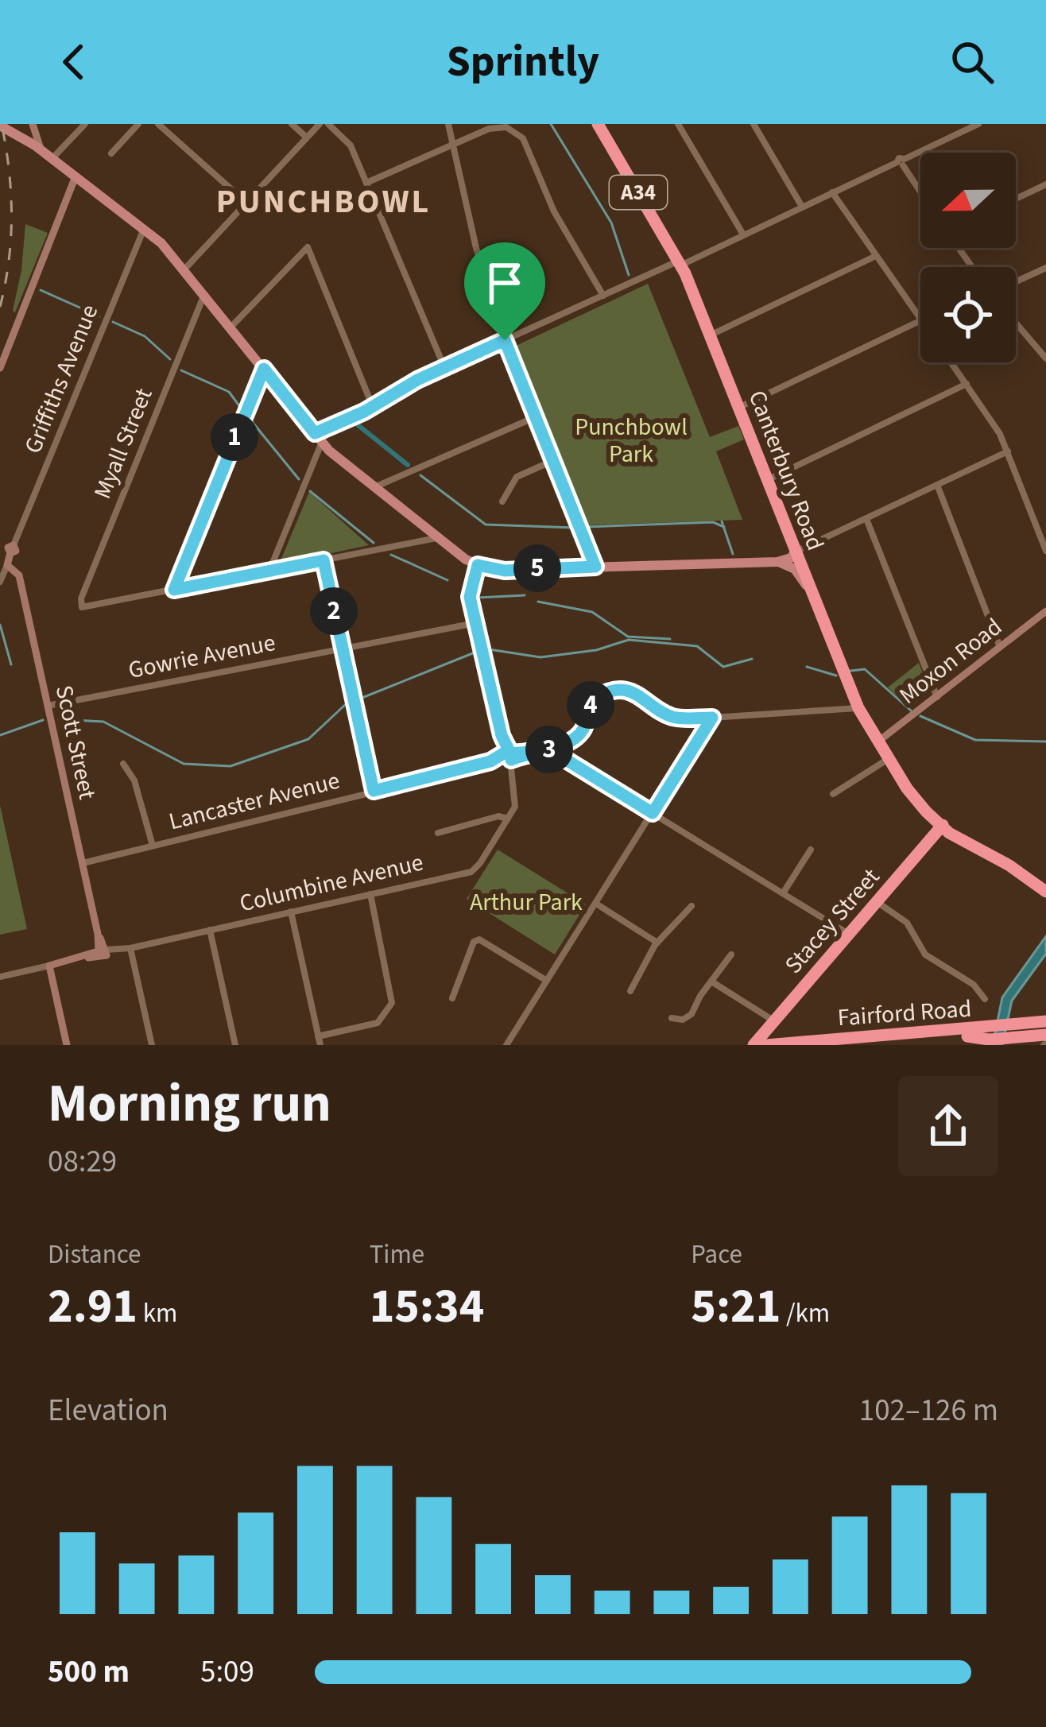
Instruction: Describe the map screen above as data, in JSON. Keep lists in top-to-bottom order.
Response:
{
  "streets": {
    "highway": [
      "A34",
      "Canterbury Road",
      "Stacey Street",
      "Fairford Road"
    ],
    "street": [
      "Griffiths Avenue",
      "Myall Street",
      "Gowrie Avenue",
      "Moxon Road",
      "Scott Street",
      "Lancaster Avenue",
      "Columbine Avenue"
    ]
  },
  "crossings": [
    ["Griffiths Avenue", "Scott Street"],
    ["Canterbury Road", "Moxon Road"],
    ["Canterbury Road", "Stacey Street"],
    ["Gowrie Avenue", "Scott Street"],
    ["Scott Street", "Lancaster Avenue"],
    ["Scott Street", "Columbine Avenue"],
    ["Lancaster Avenue", "Columbine Avenue"]
  ],
  "districts": ["PUNCHBOWL"],
  "parks": ["Punchbowl Park", "Arthur Park"],
  "north": "left",
  "page": {
    "header": "Sprintly",
    "pins": [
      "1",
      "5",
      "2",
      "4",
      "3"
    ],
    "heading": ["Morning run", "08:29"],
    "stats": [
      ["Distance", "2.91 km"],
      ["Time", "15:34"],
      ["Pace", "5:21 /km"]
    ],
    "chart": ["Elevation", "102–126 m"],
    "list": [
      {
        "name": "500 m",
        "note": "5:09"
      }
    ]
  }
}
